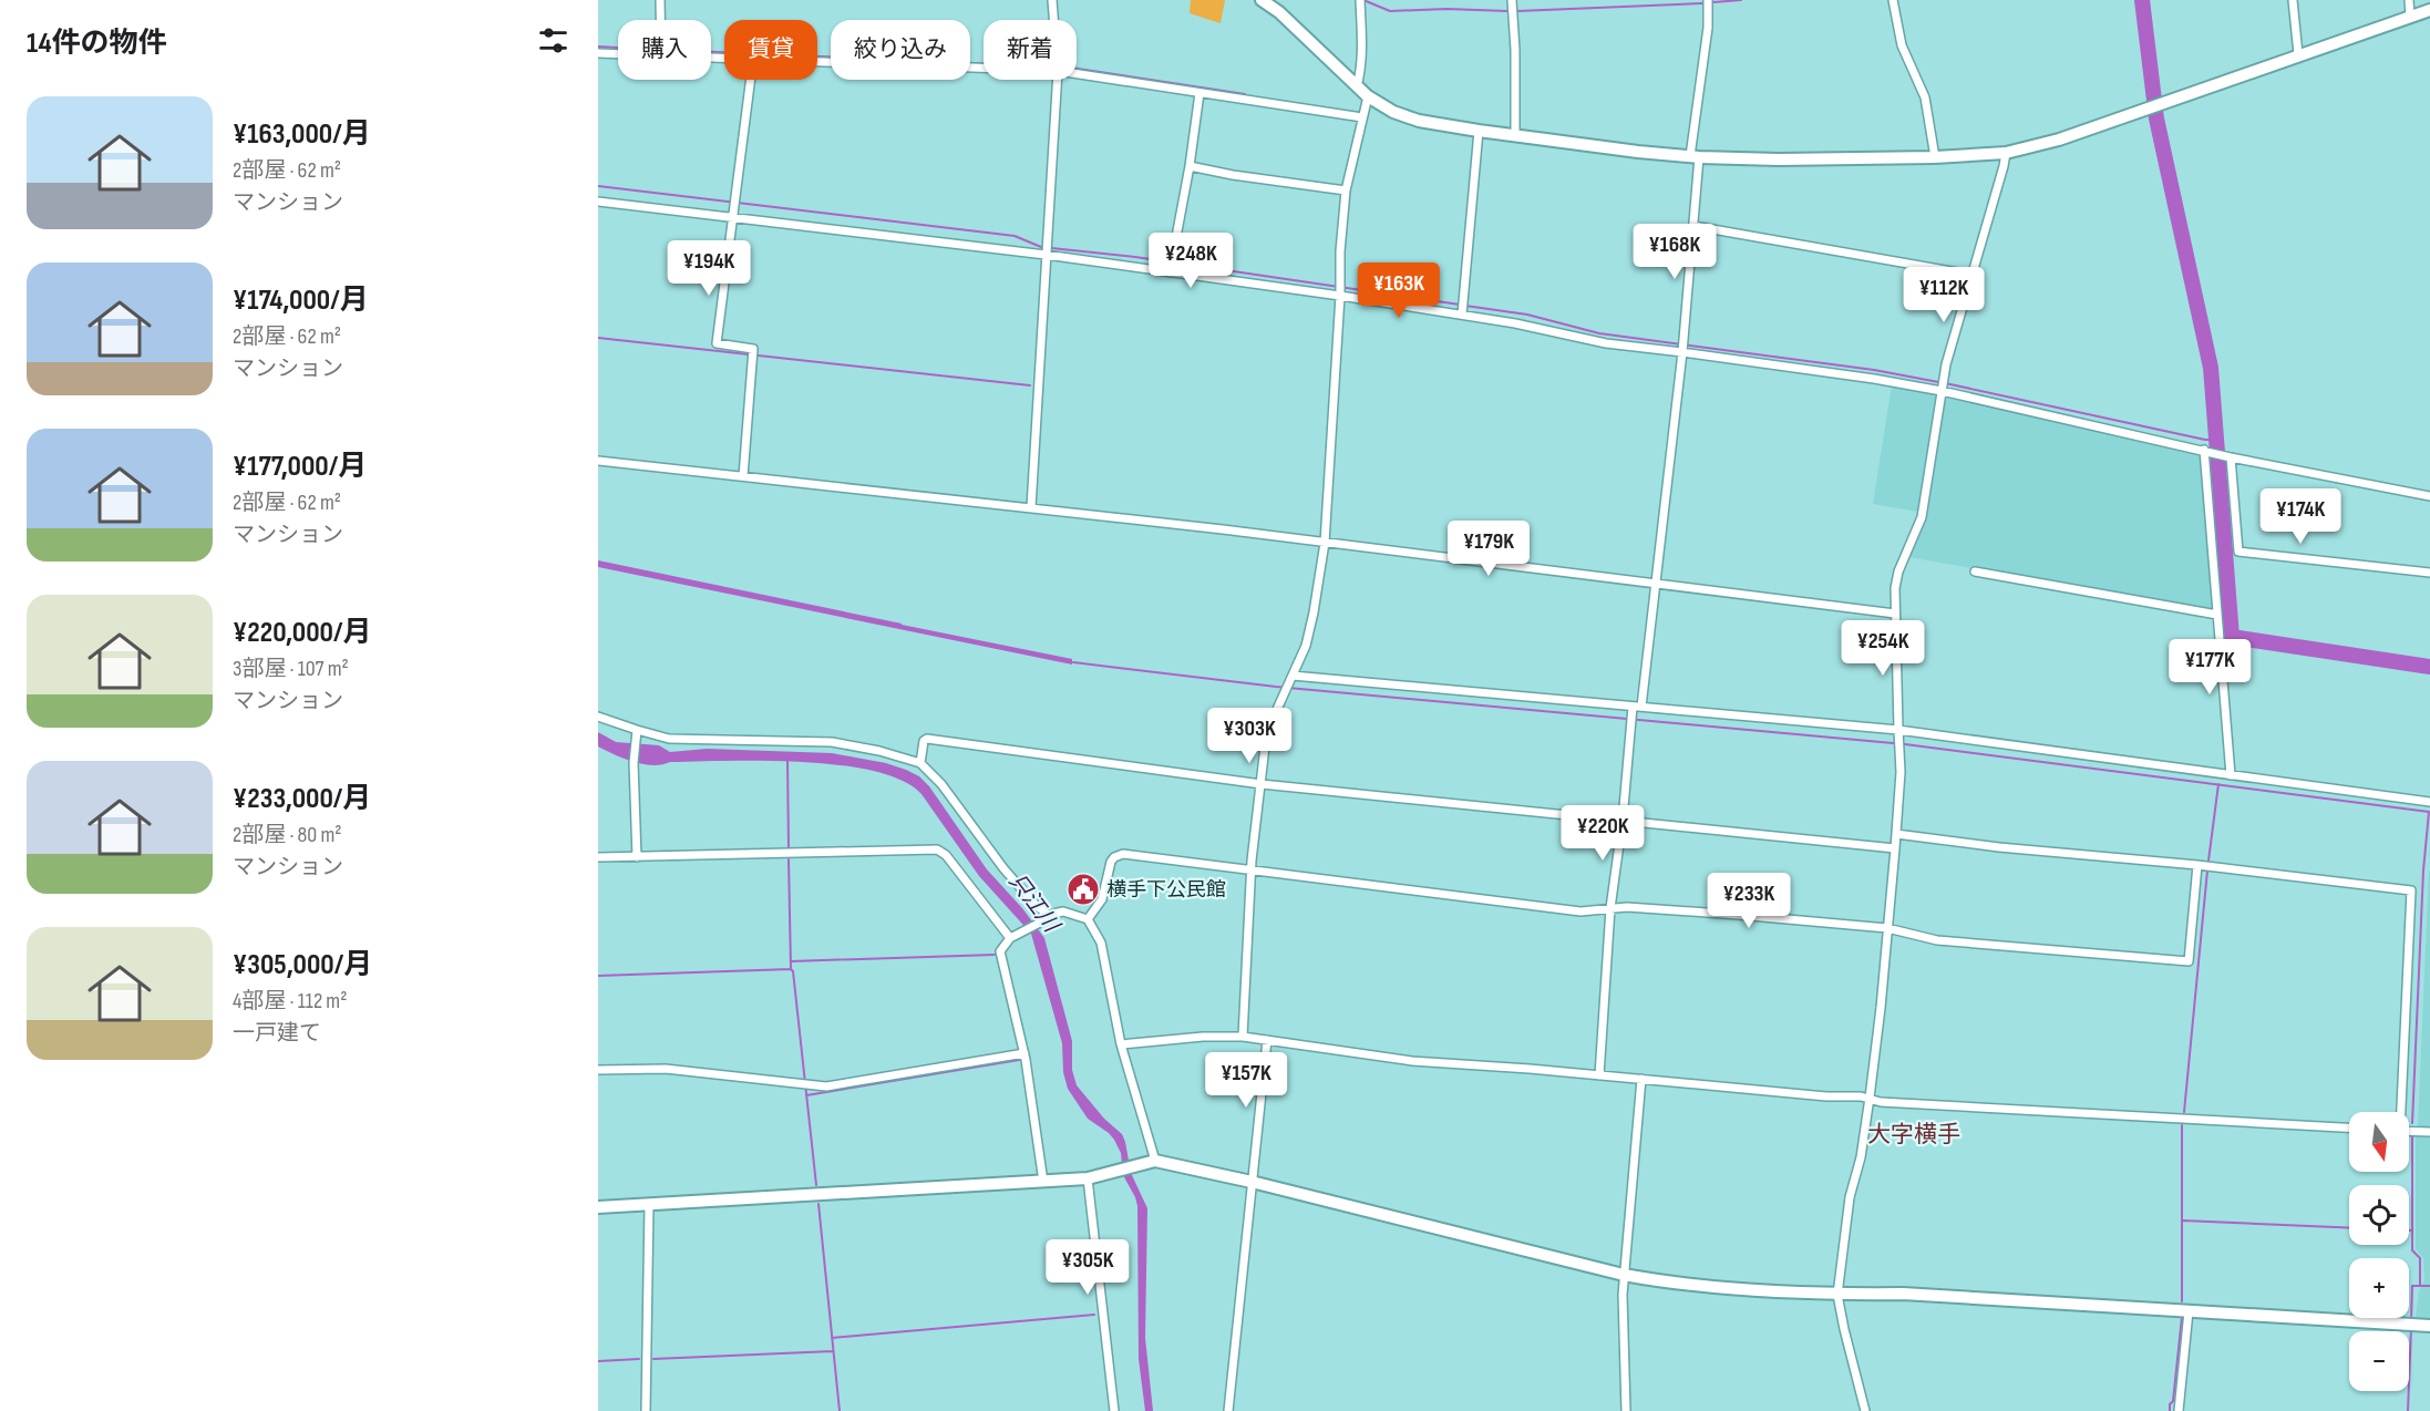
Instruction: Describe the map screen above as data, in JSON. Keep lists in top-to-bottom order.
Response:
{
  "districts": ["大字横手"],
  "water": ["只江川"],
  "places": {
    "public building": ["横手下公民館"]
  },
  "north": "bottom",
  "page": {
    "heading": "14件の物件",
    "chip": [
      "購入",
      "賃貸",
      "絞り込み",
      "新着"
    ],
    "list": [
      {
        "name": "¥163,000/月",
        "note": "2部屋 · 62 m² · マンション"
      },
      {
        "name": "¥174,000/月",
        "note": "2部屋 · 62 m² · マンション"
      },
      {
        "name": "¥177,000/月",
        "note": "2部屋 · 62 m² · マンション"
      },
      {
        "name": "¥220,000/月",
        "note": "3部屋 · 107 m² · マンション"
      },
      {
        "name": "¥233,000/月",
        "note": "2部屋 · 80 m² · マンション"
      },
      {
        "name": "¥305,000/月",
        "note": "4部屋 · 112 m² · 一戸建て"
      }
    ],
    "price": [
      "¥168K",
      "¥248K",
      "¥194K",
      "¥163K",
      "¥112K",
      "¥174K",
      "¥179K",
      "¥254K",
      "¥177K",
      "¥303K",
      "¥220K",
      "¥233K",
      "¥157K",
      "¥305K"
    ],
    "map_buttons": ["+", "−"]
  }
}
